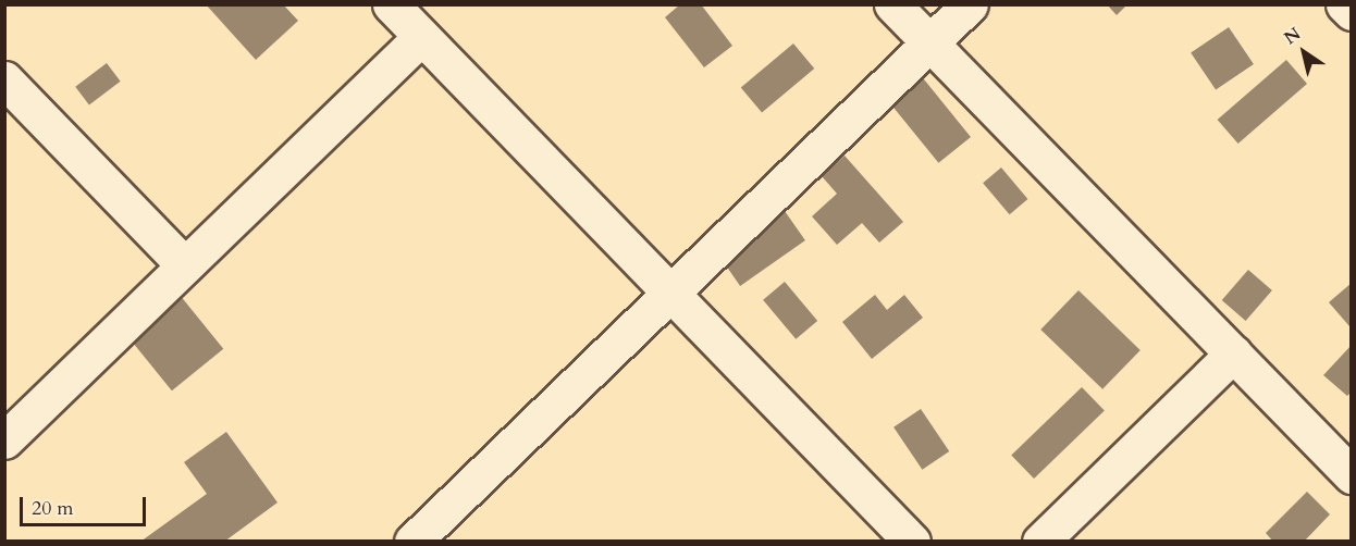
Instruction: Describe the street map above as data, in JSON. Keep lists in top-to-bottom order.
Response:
{
  "scale_bar": "20 m",
  "north": "top left"
}
